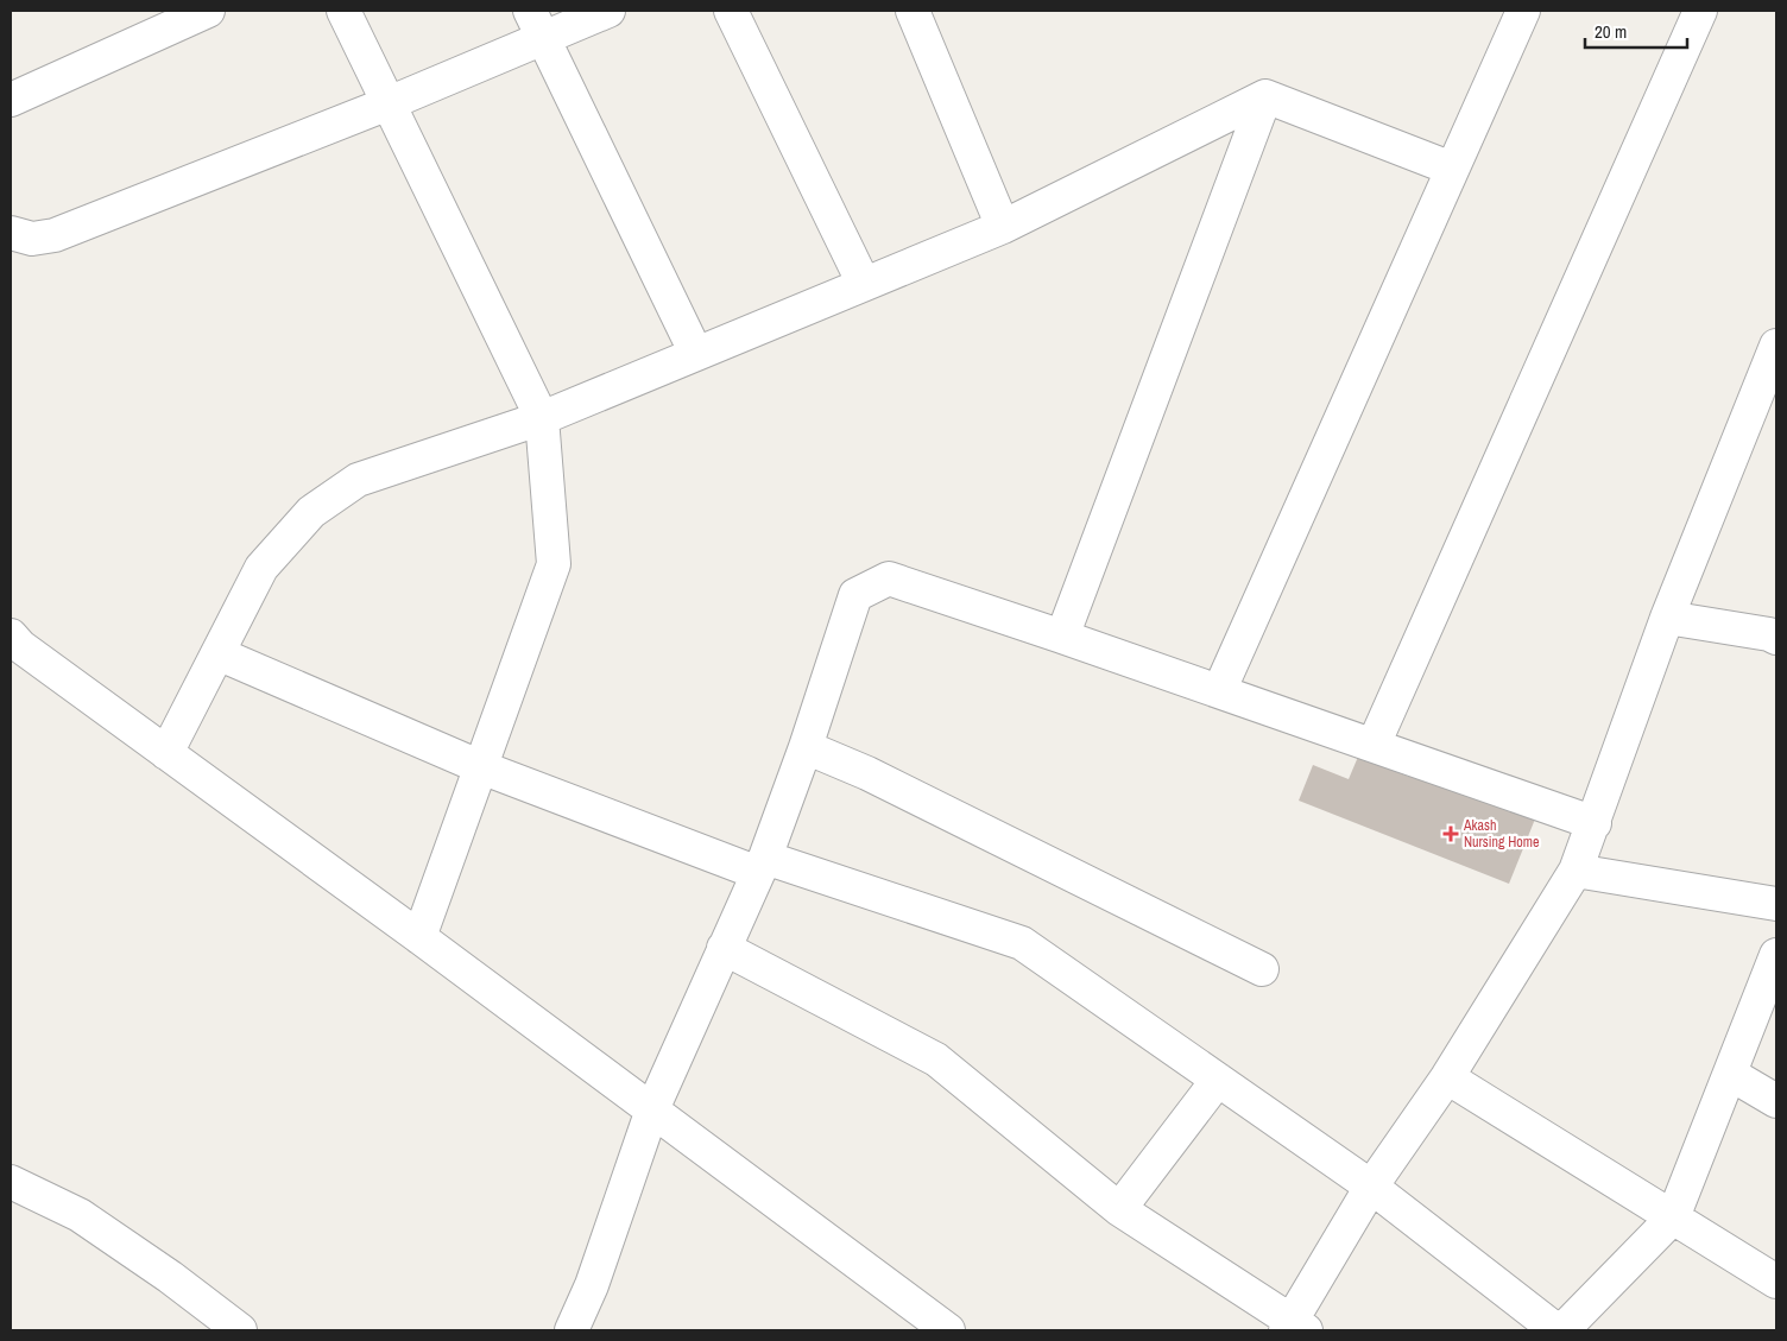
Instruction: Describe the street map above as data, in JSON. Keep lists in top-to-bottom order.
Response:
{
  "places": {
    "health": ["Akash Nursing Home"]
  },
  "scale_bar": "20 m"
}
